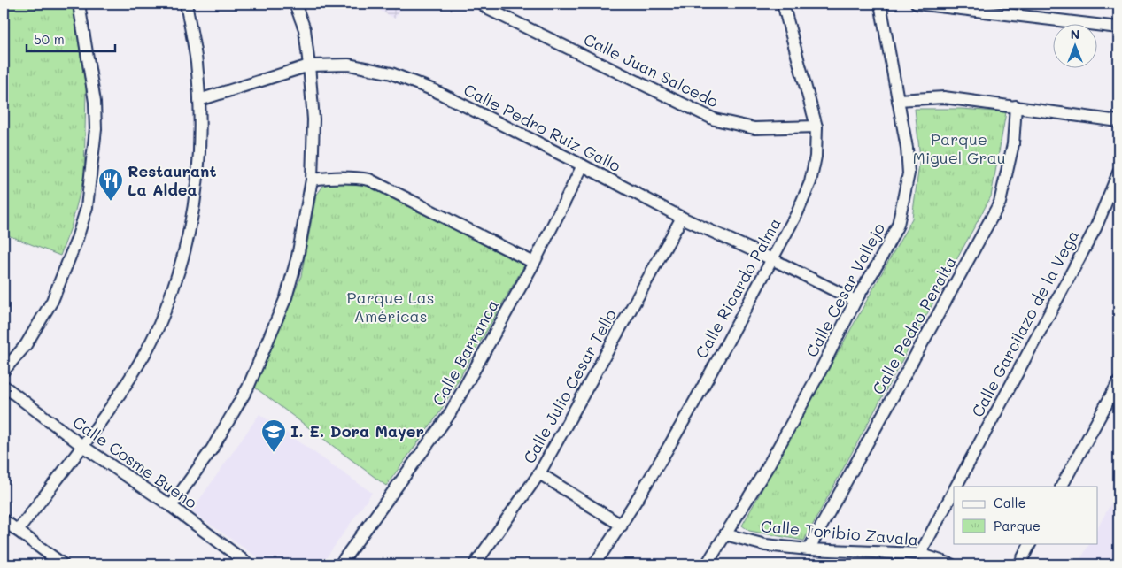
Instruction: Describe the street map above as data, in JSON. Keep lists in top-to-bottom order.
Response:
{
  "streets": {
    "street": [
      "Calle Juan Salcedo",
      "Calle Pedro Ruiz Gallo",
      "Calle Ricardo Palma",
      "Calle Cesar Vallejo",
      "Calle Garcilazo de la Vega",
      "Calle Pedro Peralta",
      "Calle Barranca",
      "Calle Julio Cesar Tello",
      "Calle Cosme Bueno",
      "Calle Toribio Zavala"
    ]
  },
  "crossings": [
    ["Calle Juan Salcedo", "Calle Ricardo Palma"],
    ["Calle Pedro Ruiz Gallo", "Calle Ricardo Palma"],
    ["Calle Pedro Ruiz Gallo", "Calle Cesar Vallejo"],
    ["Calle Pedro Ruiz Gallo", "Calle Barranca"],
    ["Calle Pedro Ruiz Gallo", "Calle Julio Cesar Tello"],
    ["Calle Cesar Vallejo", "Calle Toribio Zavala"],
    ["Calle Garcilazo de la Vega", "Calle Toribio Zavala"],
    ["Calle Pedro Peralta", "Calle Toribio Zavala"]
  ],
  "parks": ["Parque Miguel Grau", "Parque Las Américas"],
  "places": {
    "restaurant": ["Restaurant La Aldea"],
    "school or university": ["I. E. Dora Mayer"]
  },
  "legend": ["Calle", "Parque"],
  "scale_bar": "50 m",
  "north": "top"
}
